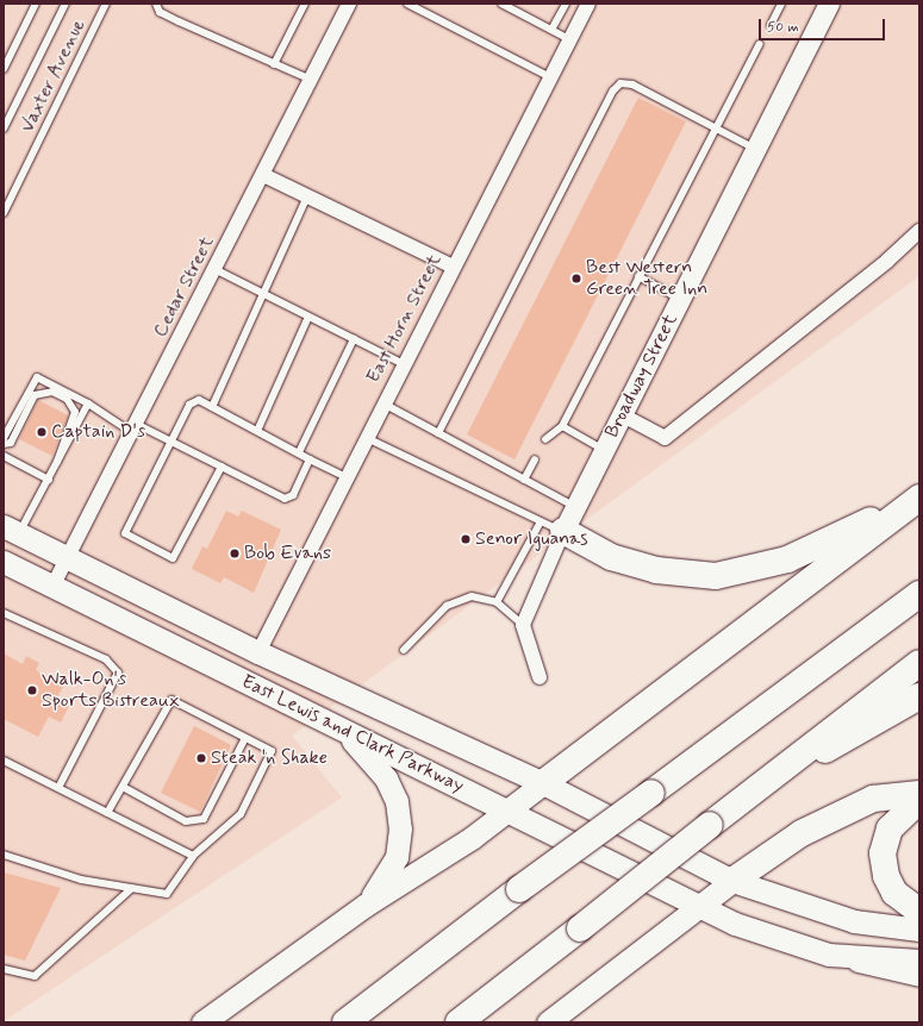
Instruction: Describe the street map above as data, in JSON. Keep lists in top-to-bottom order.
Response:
{
  "streets": {
    "main road": ["East Lewis and Clark Parkway"],
    "street": ["Cedar Street", "East Horn Street", "Broadway Street"],
    "lane": ["Vaxter Avenue"]
  },
  "crossings": [
    ["Cedar Street", "East Lewis and Clark Parkway"],
    ["East Horn Street", "East Lewis and Clark Parkway"]
  ],
  "places": [
    "Best Western Green Tree Inn",
    "Captain D's",
    "Senor Iguanas",
    "Bob Evans",
    "Walk-On's Sports Bistreaux",
    "Steak 'n Shake"
  ],
  "scale_bar": "50 m"
}
